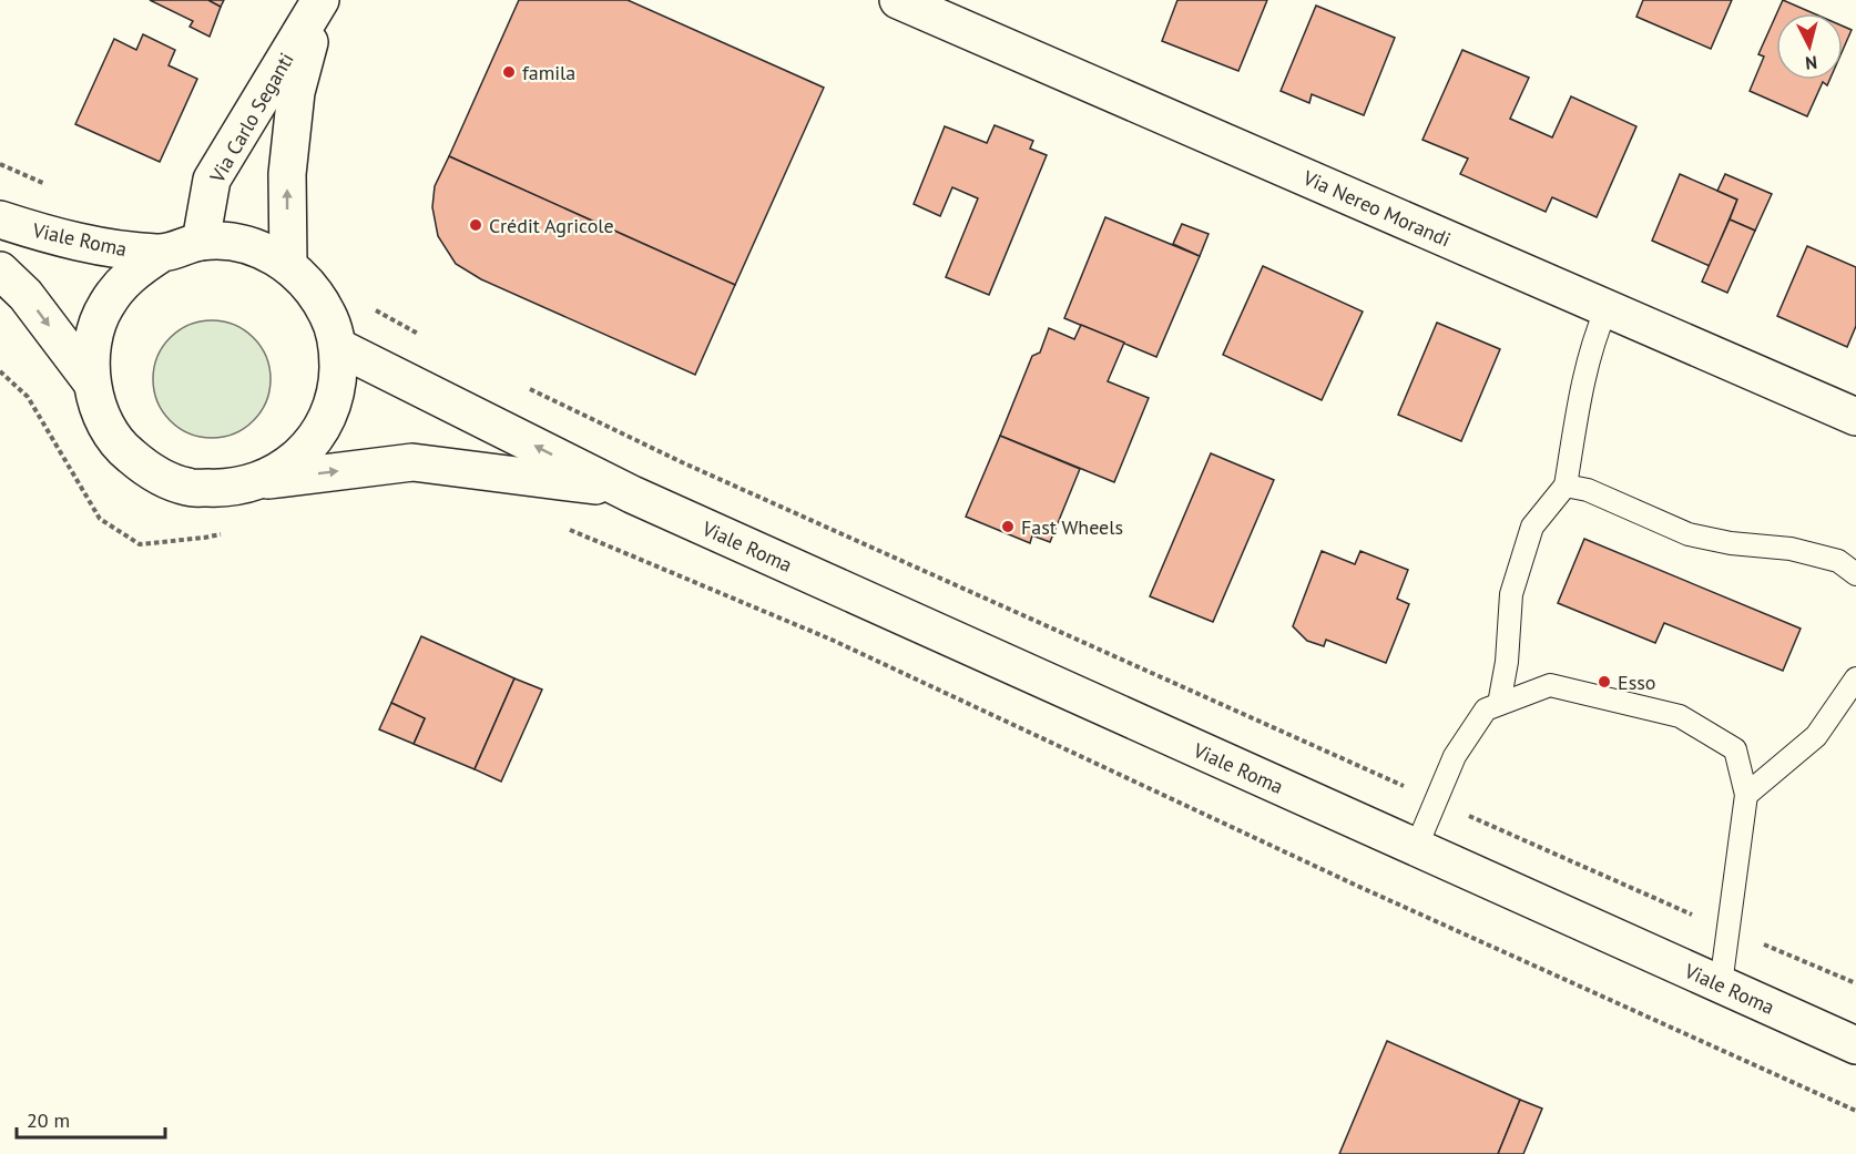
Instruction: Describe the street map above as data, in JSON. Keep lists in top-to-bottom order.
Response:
{
  "streets": {
    "main road": ["Via Carlo Seganti", "Via Nereo Morandi", "Viale Roma"]
  },
  "places": [
    "famila",
    "Crédit Agricole",
    "Fast Wheels",
    "Esso"
  ],
  "scale_bar": "20 m",
  "north": "bottom"
}
